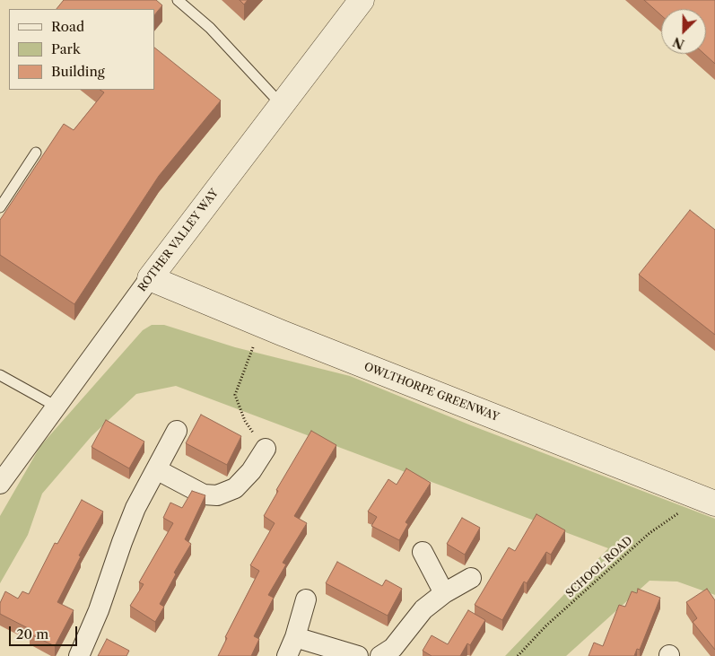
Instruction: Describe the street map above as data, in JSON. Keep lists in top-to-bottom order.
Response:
{
  "streets": {
    "street": ["ROTHER VALLEY WAY", "OWLTHORPE GREENWAY"],
    "path": ["SCHOOL ROAD"]
  },
  "crossings": [
    ["ROTHER VALLEY WAY", "OWLTHORPE GREENWAY"],
    ["OWLTHORPE GREENWAY", "SCHOOL ROAD"]
  ],
  "legend": ["Road", "Park", "Building"],
  "scale_bar": "20 m",
  "north": "bottom left"
}
